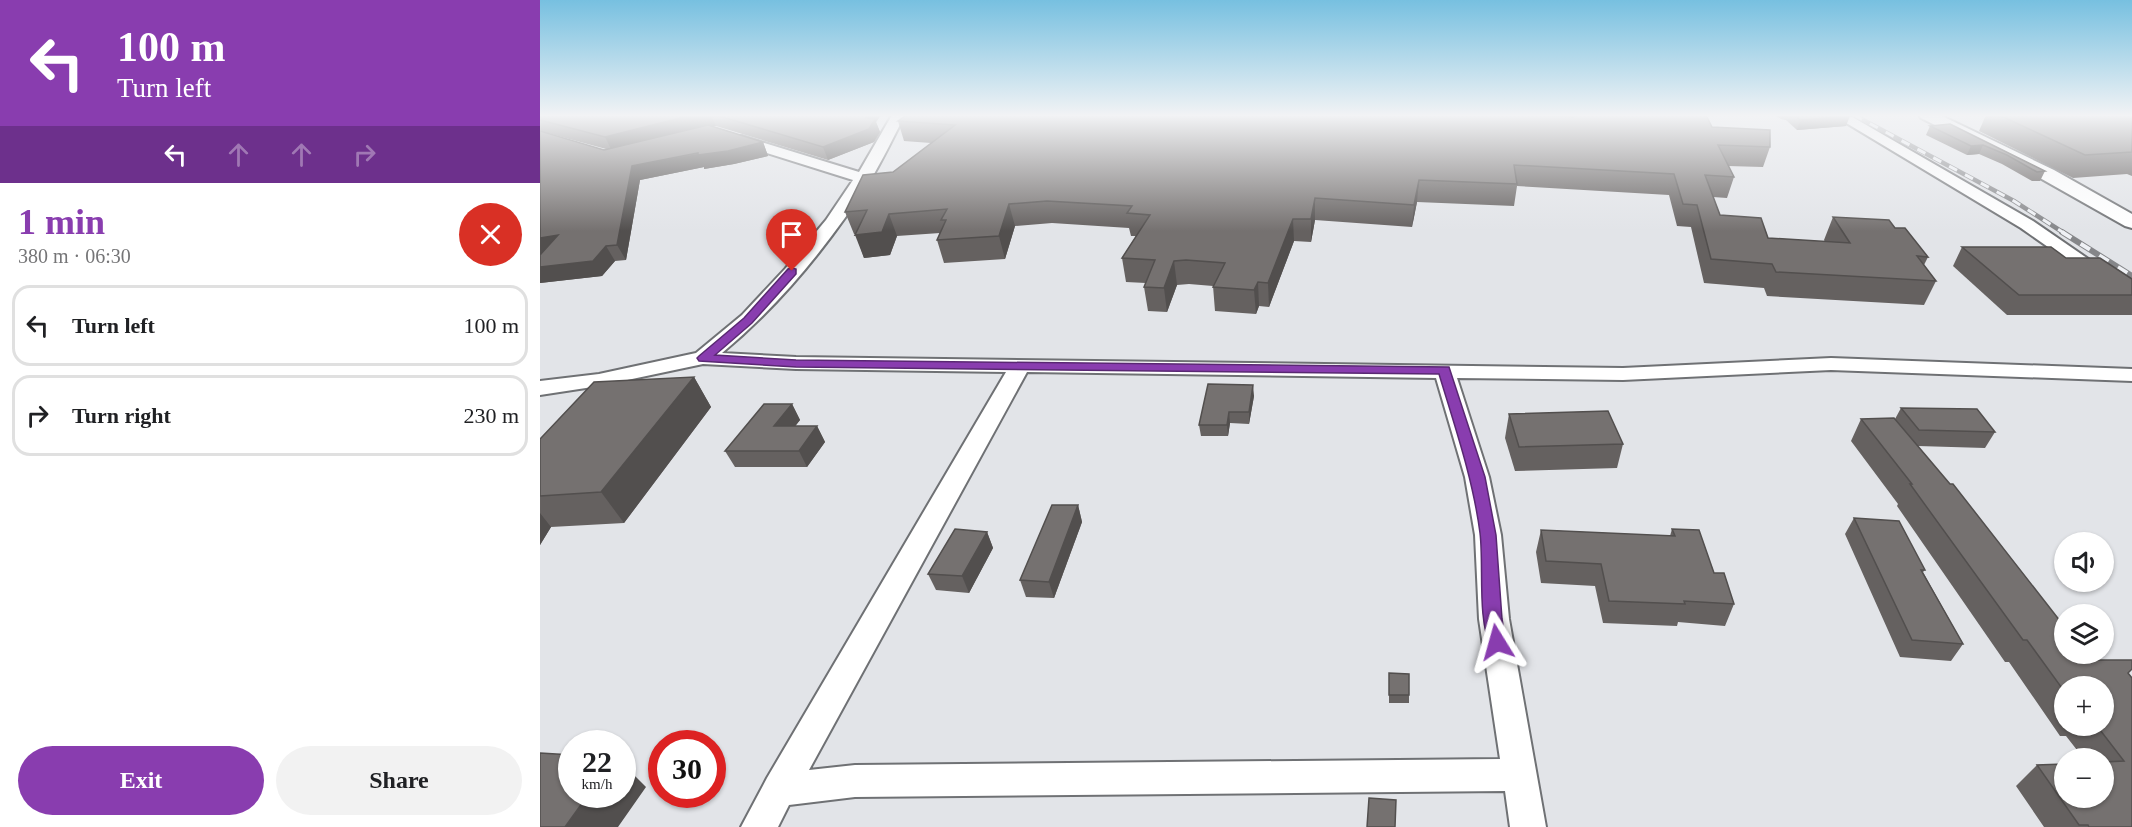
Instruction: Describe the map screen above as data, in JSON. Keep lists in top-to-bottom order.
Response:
{
  "page": {
    "turn": ["100 m", "Turn left"],
    "heading": ["1 min", "380 m · 06:30"],
    "list": [
      {
        "name": "Turn left",
        "value": "100 m"
      },
      {
        "name": "Turn right",
        "value": "230 m"
      }
    ],
    "map_buttons": ["+", "−"],
    "speed": "22 km/h",
    "limit": "30",
    "buttons": ["Exit", "Share"]
  }
}
